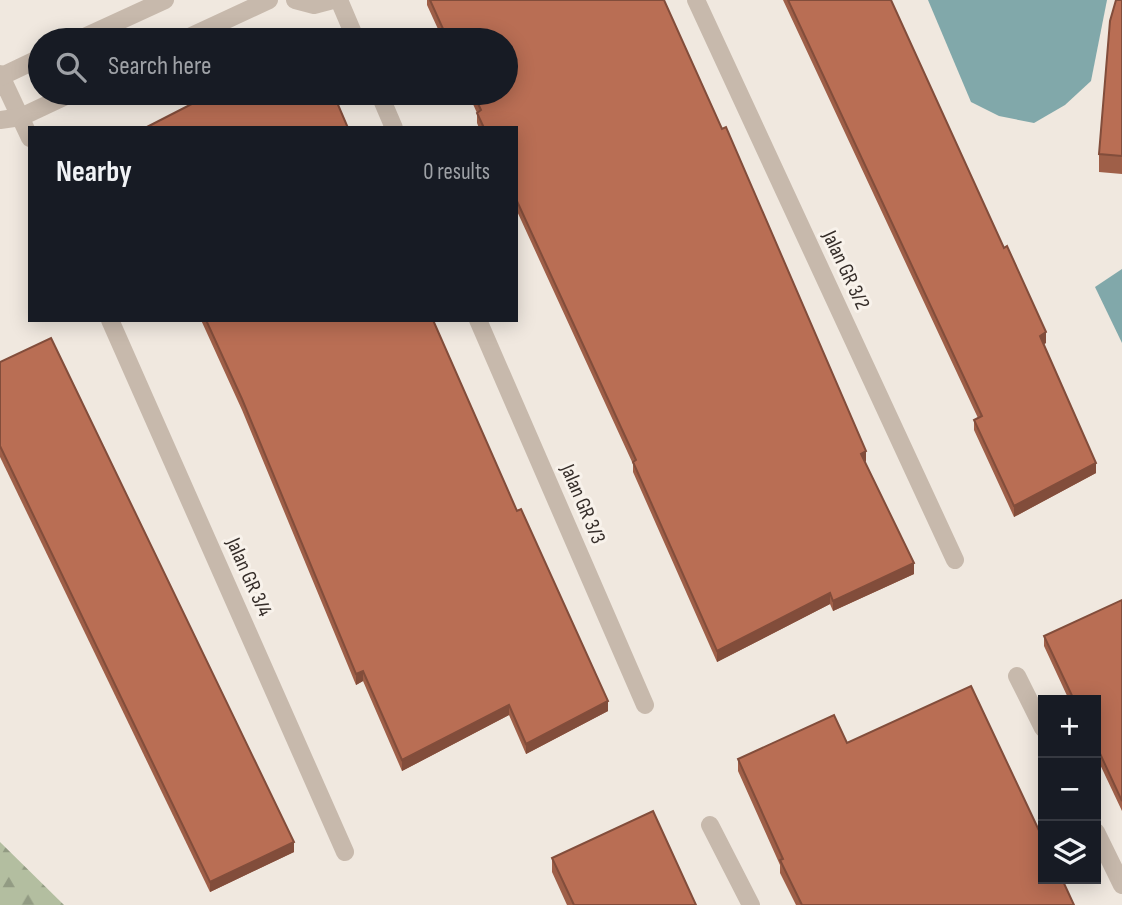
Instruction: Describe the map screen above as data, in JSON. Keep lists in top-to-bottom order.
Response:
{
  "streets": {
    "street": ["Jalan GR 3/2", "Jalan GR 3/3", "Jalan GR 3/4"]
  },
  "page": {
    "search": "Search here",
    "heading": ["Nearby", "0 results"],
    "map_buttons": ["+", "−"]
  }
}
